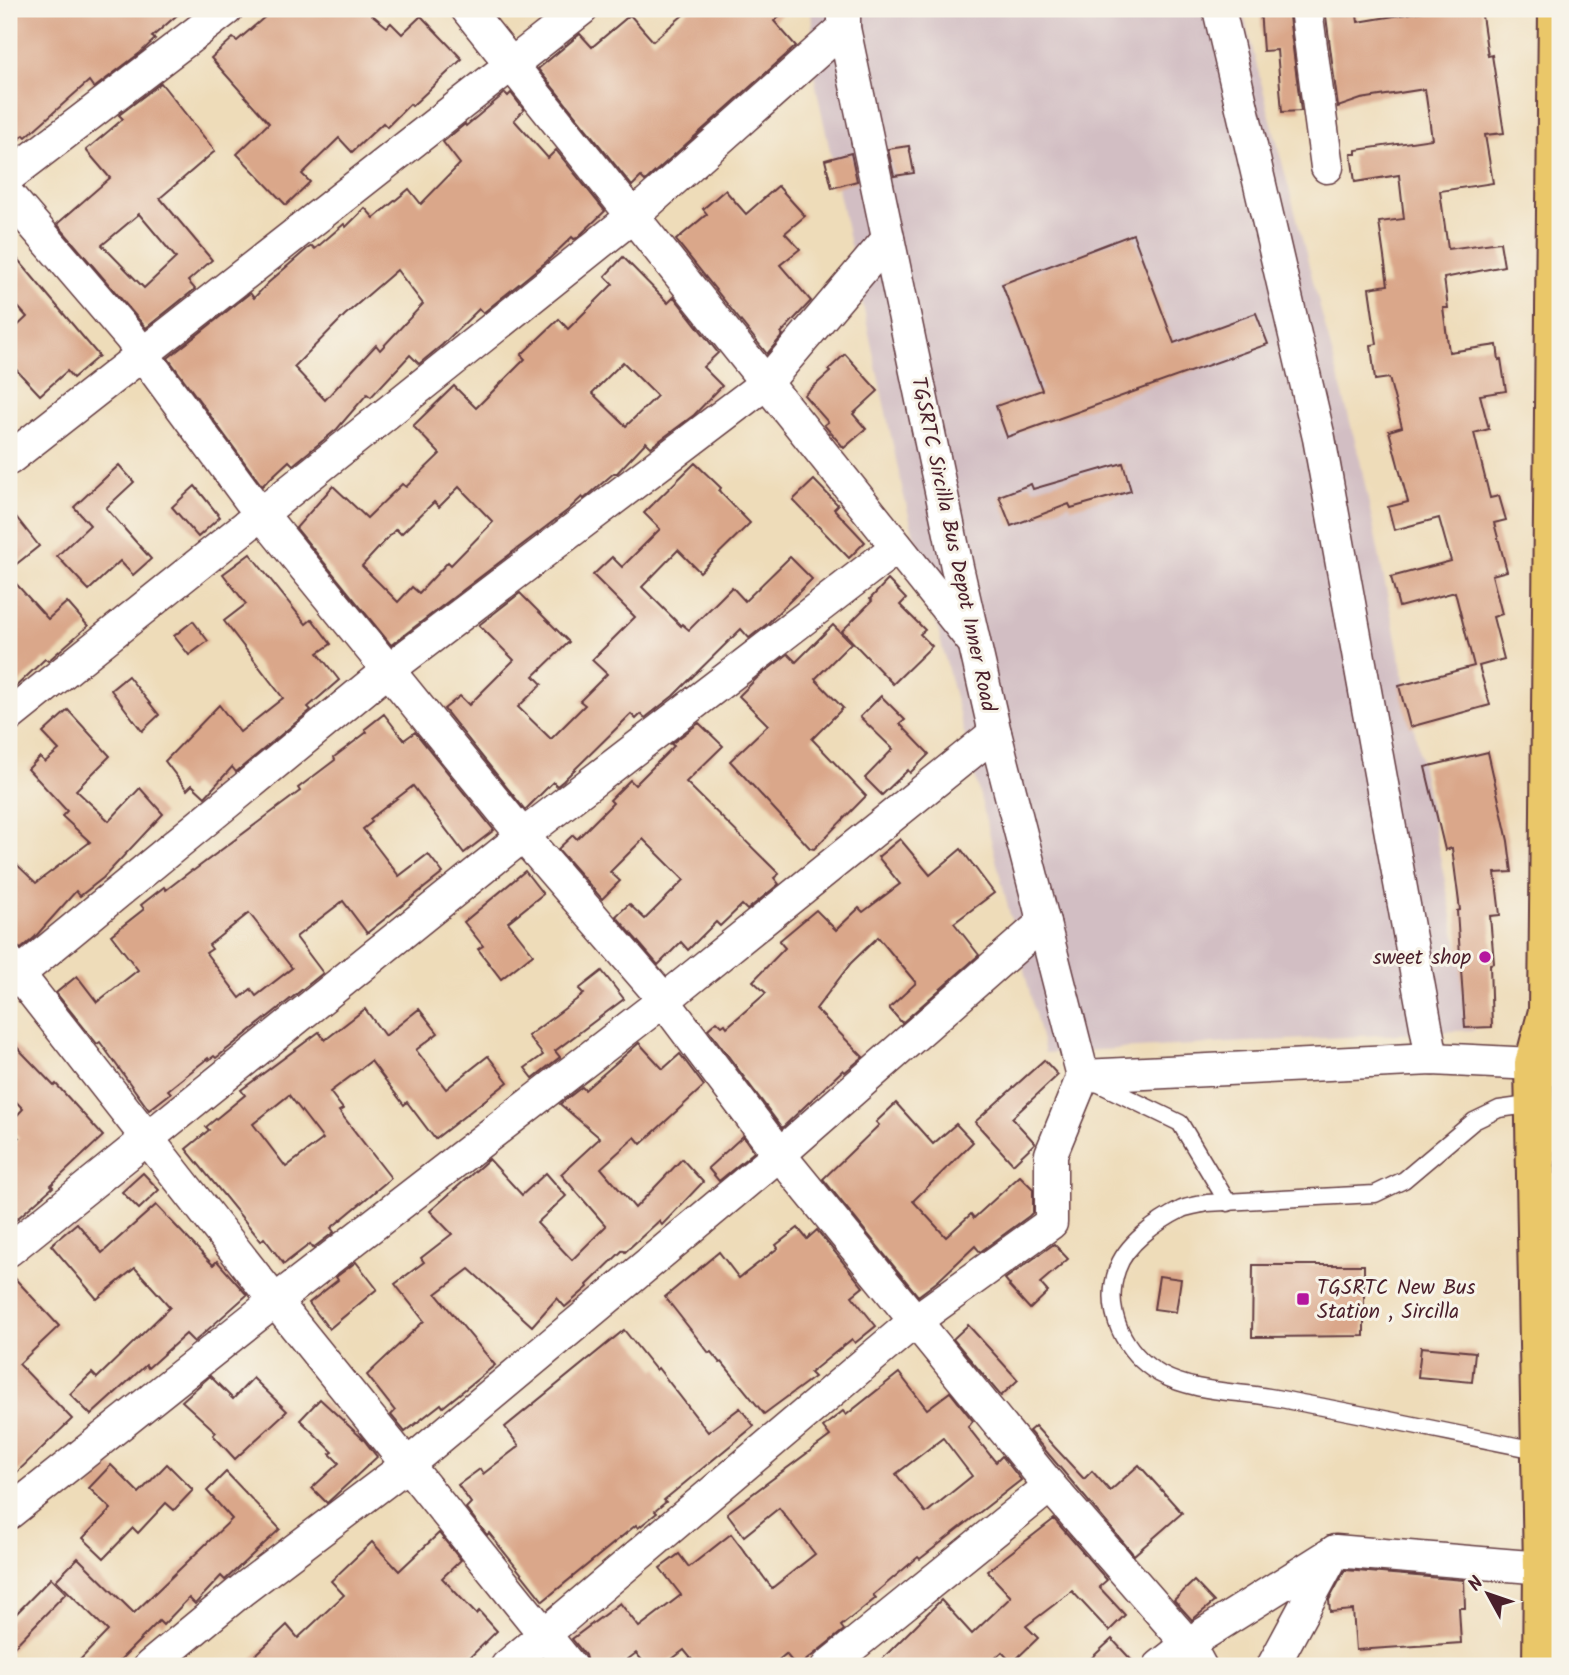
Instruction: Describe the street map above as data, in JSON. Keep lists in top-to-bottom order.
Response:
{
  "streets": {
    "street": ["TGSRTC Sircilla Bus Depot Inner Road"]
  },
  "places": {
    "other": ["sweet shop"],
    "transit": ["TGSRTC New Bus Station , Sircilla"]
  },
  "north": "top left"
}
